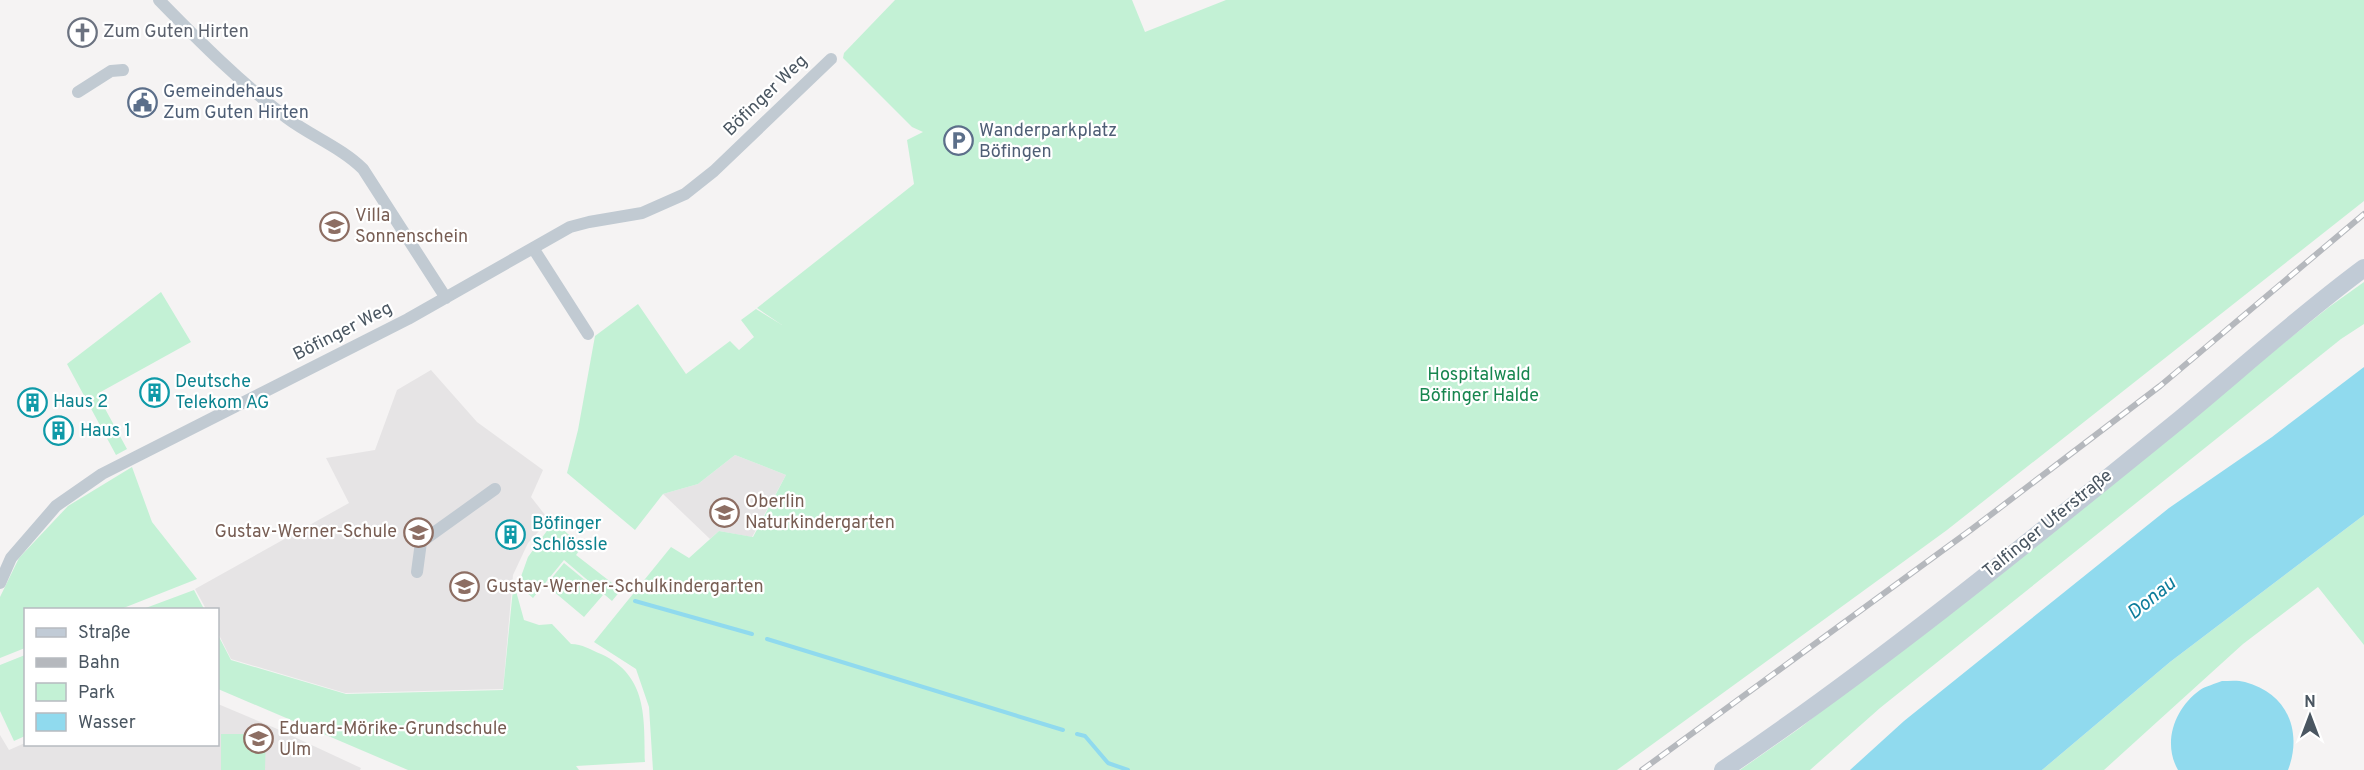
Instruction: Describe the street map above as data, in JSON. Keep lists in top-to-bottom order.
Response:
{
  "streets": {
    "street": ["Böfinger Weg", "Talfinger Uferstraße"]
  },
  "water": ["Donau"],
  "parks": ["Hospitalwald Böfinger Halde"],
  "places": {
    "church": ["Zum Guten Hirten"],
    "public building": ["Gemeindehaus Zum Guten Hirten"],
    "parking": ["Wanderparkplatz Böfingen"],
    "school or university": [
      "Villa Sonnenschein",
      "Oberlin Naturkindergarten",
      "Gustav-Werner-Schule",
      "Gustav-Werner-Schulkindergarten",
      "Eduard-Mörike-Grundschule Ulm"
    ],
    "building": [
      "Deutsche Telekom AG",
      "Haus 2",
      "Haus 1",
      "Böfinger Schlössle"
    ]
  },
  "legend": [
    "Straße",
    "Bahn",
    "Park",
    "Wasser"
  ],
  "north": "top"
}
